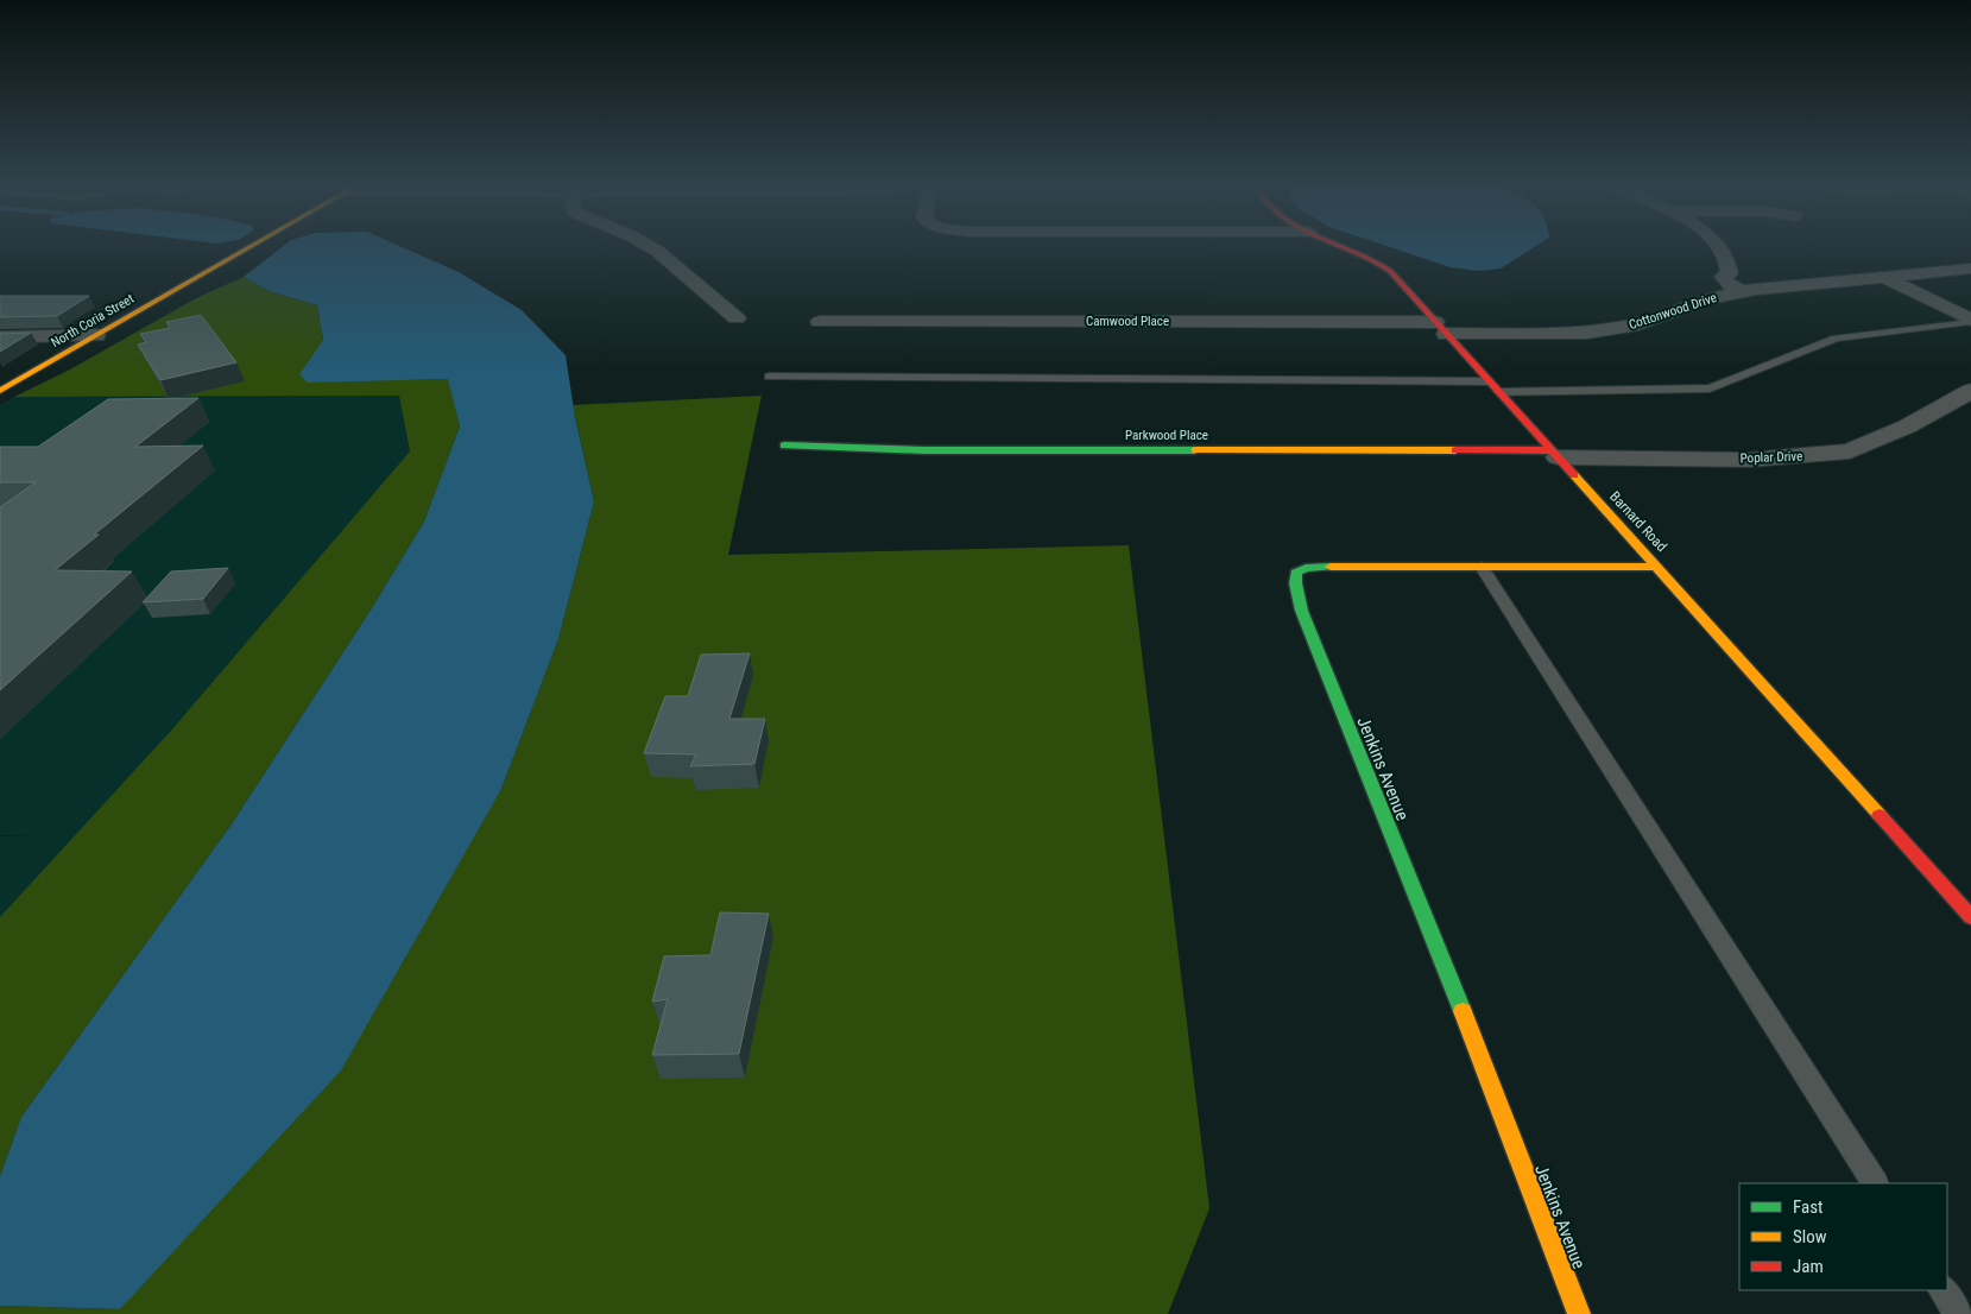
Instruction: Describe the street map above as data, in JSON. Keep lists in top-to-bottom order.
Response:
{
  "streets": {
    "street": [
      "Cottonwood Drive",
      "North Coria Street",
      "Camwood Place",
      "Parkwood Place",
      "Poplar Drive",
      "Barnard Road",
      "Jenkins Avenue"
    ]
  },
  "crossings": [
    ["Cottonwood Drive", "Camwood Place"],
    ["Cottonwood Drive", "Barnard Road"],
    ["Camwood Place", "Barnard Road"],
    ["Parkwood Place", "Poplar Drive"],
    ["Parkwood Place", "Barnard Road"],
    ["Poplar Drive", "Barnard Road"],
    ["Barnard Road", "Jenkins Avenue"]
  ],
  "legend": ["Fast", "Slow", "Jam"]
}
